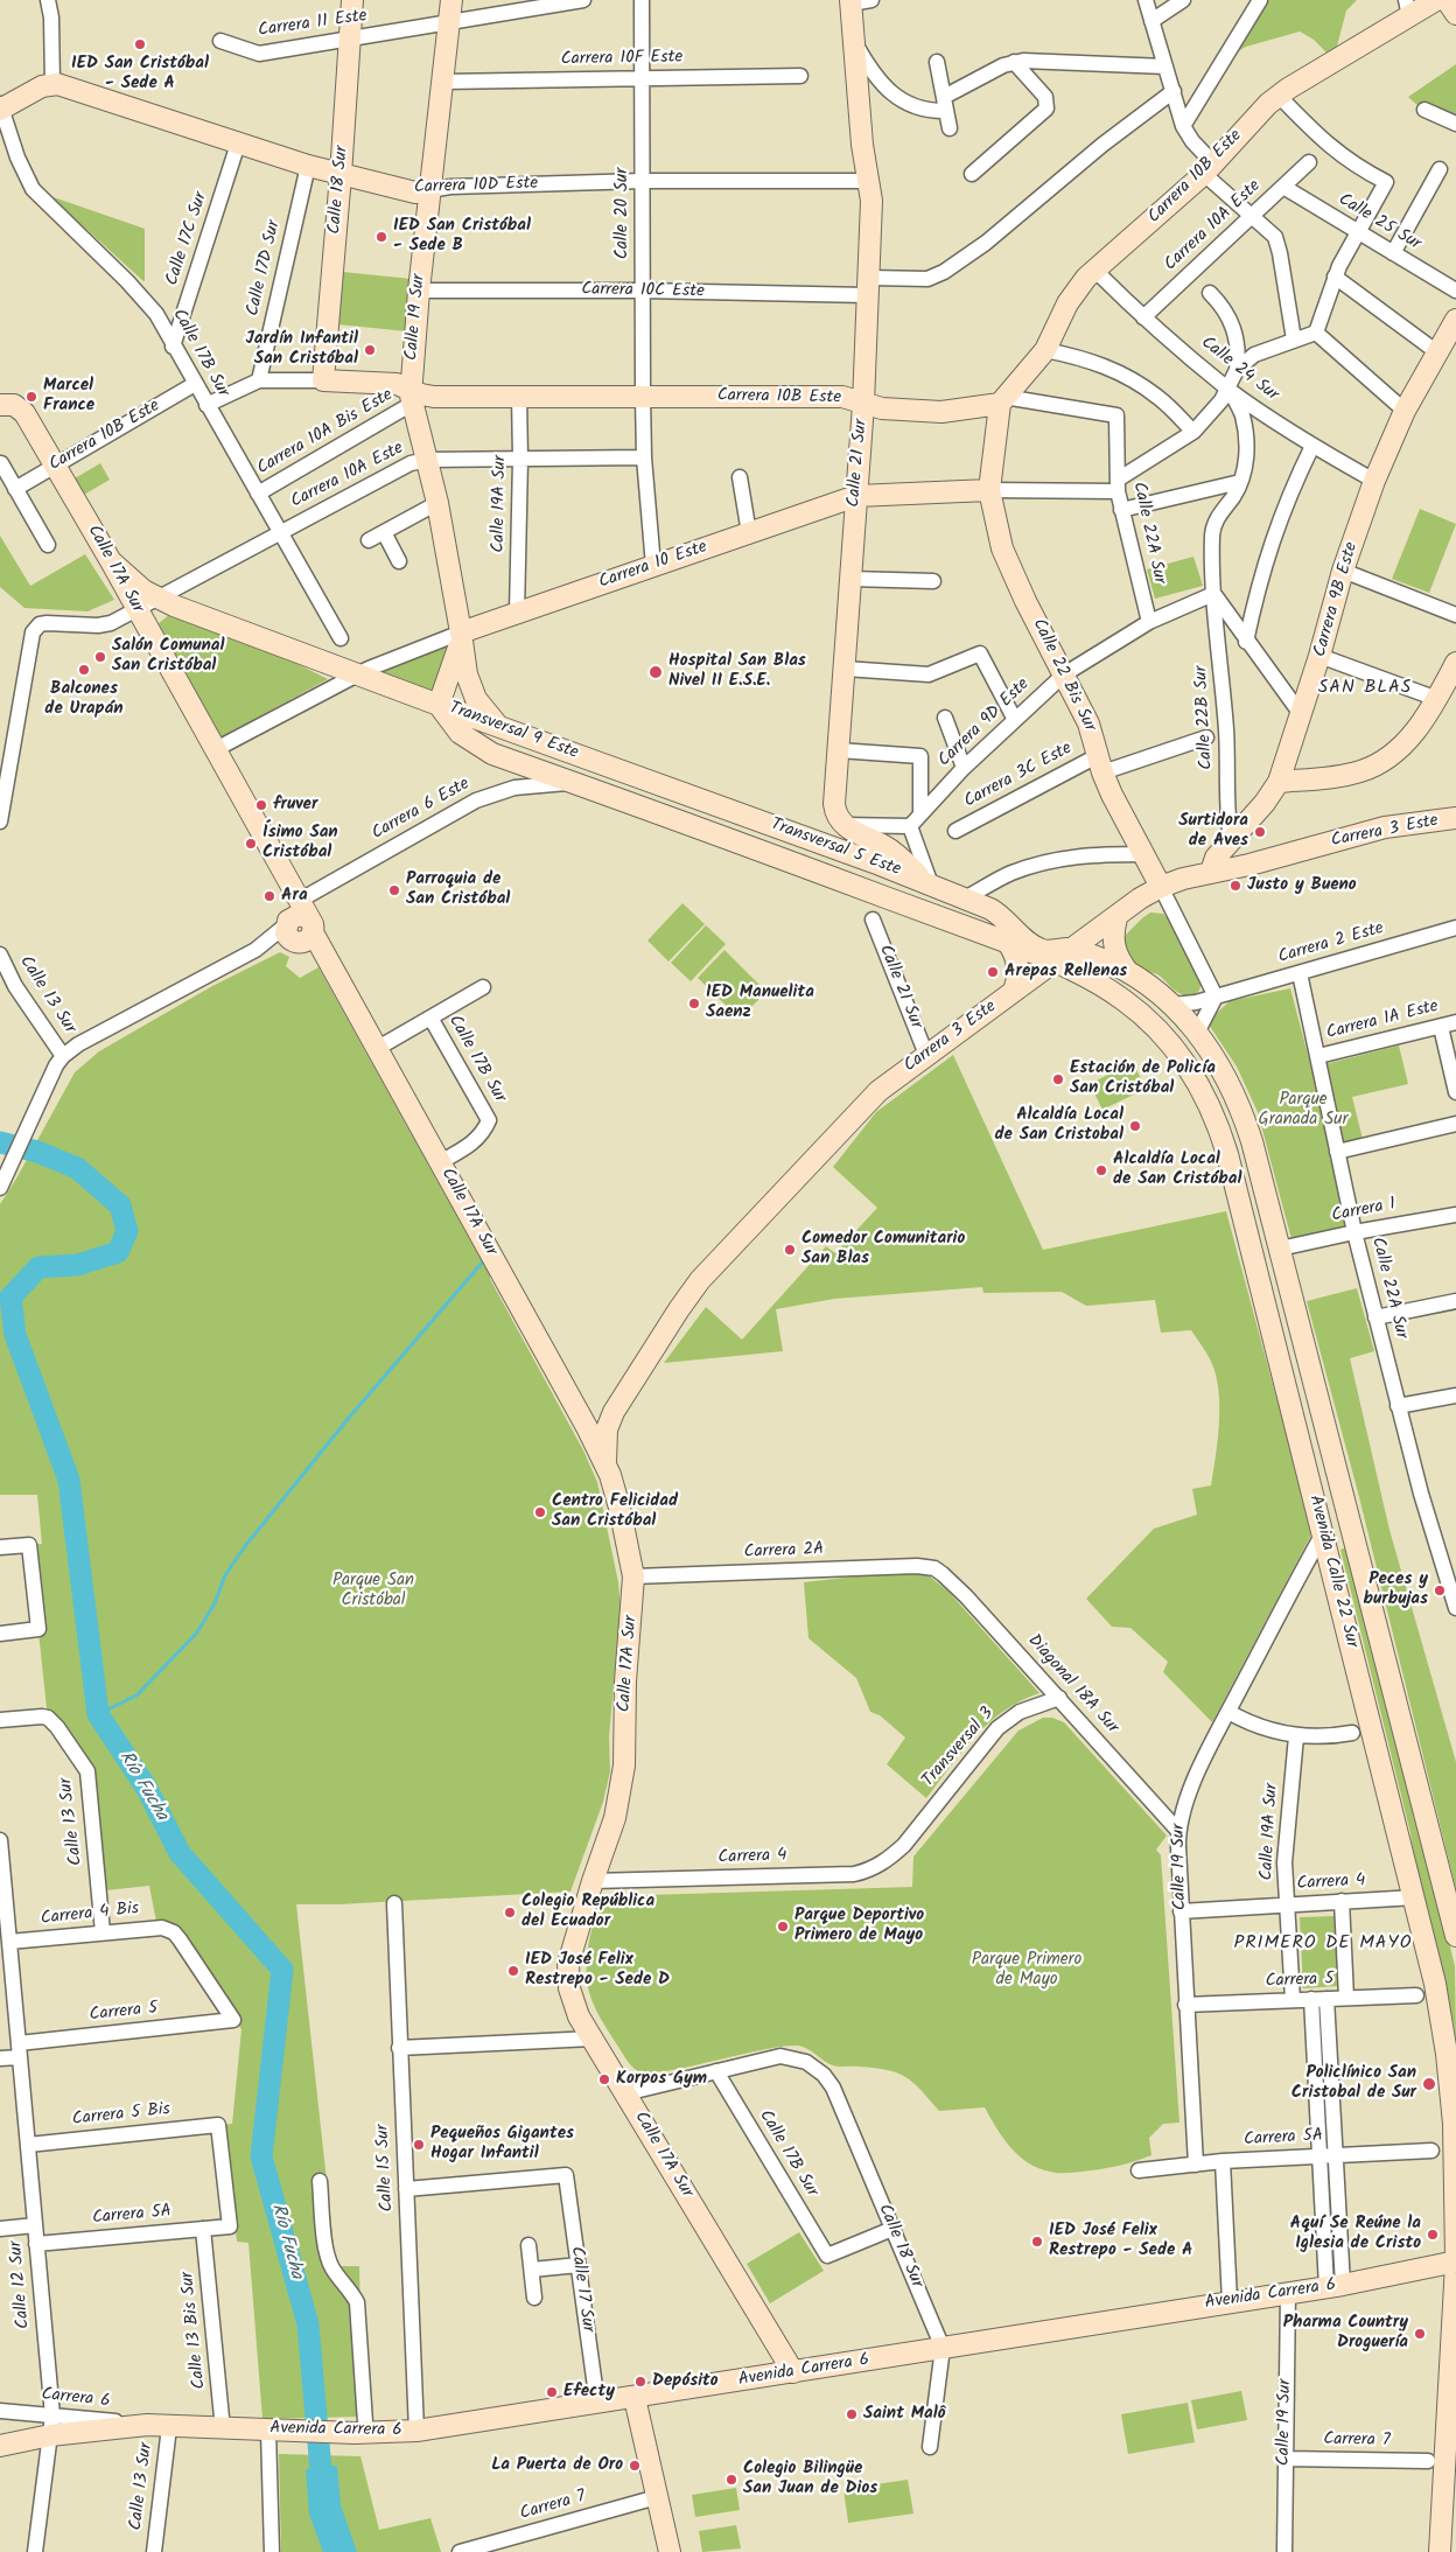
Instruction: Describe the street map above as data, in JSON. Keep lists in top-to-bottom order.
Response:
{
  "streets": {
    "street": [
      "Carrera 11 Este",
      "Carrera 10F Este",
      "Carrera 10B Este",
      "Carrera 10D Este",
      "Calle 18 Sur",
      "Calle 20 Sur",
      "Calle 25 Sur",
      "Carrera 10A Este",
      "Calle 17C Sur",
      "Calle 17D Sur",
      "Carrera 10C Este",
      "Calle 19 Sur",
      "Calle 17B Sur",
      "Calle 24 Sur",
      "Carrera 10A Bis Este",
      "Calle 21 Sur",
      "Calle 19A Sur",
      "Calle 22A Sur",
      "Carrera 10 Este",
      "Calle 17A Sur",
      "Carrera 9B Este",
      "Calle 22 Bis Sur",
      "Calle 22B Sur",
      "Carrera 9D Este",
      "Transversal 9 Este",
      "Carrera 3C Este",
      "Carrera 6 Este",
      "Carrera 3 Este",
      "Transversal 5 Este",
      "Carrera 2 Este",
      "Calle 13 Sur",
      "Carrera 1A Este",
      "Carrera 1",
      "Carrera 2A",
      "Avenida Calle 22 Sur",
      "Diagonal 18A Sur",
      "Transversal 3",
      "Carrera 4",
      "Carrera 4 Bis",
      "Carrera 5",
      "Carrera 5 Bis",
      "Carrera 5A",
      "Calle 15 Sur",
      "Calle 12 Sur",
      "Calle 17 Sur",
      "Avenida Carrera 6",
      "Calle 13 Bis Sur",
      "Carrera 6",
      "Carrera 7"
    ]
  },
  "crossings": [
    ["Carrera 11 Este", "Calle 18 Sur"],
    ["Carrera 11 Este", "Calle 19 Sur"],
    ["Carrera 10F Este", "Calle 20 Sur"],
    ["Carrera 10F Este", "Calle 19 Sur"],
    ["Carrera 10B Este", "Calle 18 Sur"],
    ["Carrera 10B Este", "Calle 20 Sur"],
    ["Carrera 10B Este", "Calle 17D Sur"],
    ["Carrera 10B Este", "Calle 19 Sur"],
    ["Carrera 10B Este", "Calle 17B Sur"],
    ["Carrera 10B Este", "Calle 24 Sur"],
    ["Carrera 10B Este", "Carrera 10A Bis Este"],
    ["Carrera 10B Este", "Calle 21 Sur"],
    ["Carrera 10B Este", "Calle 19A Sur"],
    ["Carrera 10B Este", "Calle 22A Sur"],
    ["Carrera 10B Este", "Calle 17A Sur"],
    ["Carrera 10B Este", "Calle 22 Bis Sur"],
    ["Carrera 10D Este", "Calle 18 Sur"],
    ["Carrera 10D Este", "Calle 20 Sur"],
    ["Carrera 10D Este", "Calle 17C Sur"],
    ["Carrera 10D Este", "Calle 17D Sur"],
    ["Carrera 10D Este", "Calle 19 Sur"],
    ["Carrera 10D Este", "Calle 21 Sur"],
    ["Calle 18 Sur", "Calle 17B Sur"],
    ["Calle 18 Sur", "Avenida Carrera 6"],
    ["Calle 20 Sur", "Carrera 10A Este"],
    ["Calle 20 Sur", "Carrera 10C Este"],
    ["Calle 20 Sur", "Carrera 10 Este"],
    ["Calle 25 Sur", "Carrera 10A Este"],
    ["Carrera 10A Este", "Calle 19 Sur"],
    ["Carrera 10A Este", "Calle 17B Sur"],
    ["Carrera 10A Este", "Calle 24 Sur"],
    ["Carrera 10A Este", "Calle 19A Sur"],
    ["Carrera 10A Este", "Calle 17A Sur"],
    ["Carrera 10A Este", "Transversal 9 Este"],
    ["Calle 17C Sur", "Calle 17B Sur"],
    ["Carrera 10C Este", "Calle 19 Sur"],
    ["Carrera 10C Este", "Calle 21 Sur"],
    ["Calle 19 Sur", "Carrera 10A Bis Este"],
    ["Calle 19 Sur", "Carrera 10 Este"],
    ["Calle 19 Sur", "Transversal 9 Este"],
    ["Calle 19 Sur", "Avenida Calle 22 Sur"],
    ["Calle 19 Sur", "Diagonal 18A Sur"],
    ["Calle 19 Sur", "Carrera 4"],
    ["Calle 19 Sur", "Carrera 5"],
    ["Calle 19 Sur", "Carrera 5A"],
    ["Calle 19 Sur", "Avenida Carrera 6"],
    ["Calle 19 Sur", "Carrera 7"],
    ["Calle 17B Sur", "Carrera 10A Bis Este"],
    ["Calle 17B Sur", "Calle 17A Sur"],
    ["Calle 24 Sur", "Carrera 9B Este"],
    ["Calle 24 Sur", "Calle 22B Sur"],
    ["Calle 21 Sur", "Carrera 10 Este"],
    ["Calle 21 Sur", "Carrera 3 Este"],
    ["Calle 19A Sur", "Carrera 10 Este"],
    ["Calle 19A Sur", "Carrera 4"],
    ["Calle 19A Sur", "Carrera 5"],
    ["Calle 22A Sur", "Carrera 10 Este"],
    ["Calle 22A Sur", "Calle 22 Bis Sur"],
    ["Calle 22A Sur", "Carrera 9D Este"],
    ["Calle 22A Sur", "Carrera 2 Este"],
    ["Calle 22A Sur", "Carrera 1A Este"],
    ["Calle 22A Sur", "Carrera 1"],
    ["Carrera 10 Este", "Calle 17A Sur"],
    ["Carrera 10 Este", "Calle 22 Bis Sur"],
    ["Carrera 10 Este", "Transversal 9 Este"],
    ["Calle 17A Sur", "Transversal 9 Este"],
    ["Calle 17A Sur", "Carrera 6 Este"],
    ["Calle 17A Sur", "Carrera 3 Este"],
    ["Calle 17A Sur", "Carrera 2A"],
    ["Calle 17A Sur", "Carrera 4"],
    ["Calle 17A Sur", "Avenida Carrera 6"],
    ["Carrera 9B Este", "Calle 22B Sur"],
    ["Carrera 9B Este", "Carrera 3 Este"],
    ["Calle 22 Bis Sur", "Carrera 9D Este"],
    ["Calle 22 Bis Sur", "Carrera 3C Este"],
    ["Calle 22 Bis Sur", "Carrera 3 Este"],
    ["Calle 22 Bis Sur", "Carrera 2 Este"],
    ["Calle 22B Sur", "Carrera 9D Este"],
    ["Transversal 9 Este", "Carrera 6 Este"],
    ["Transversal 9 Este", "Transversal 5 Este"],
    ["Carrera 6 Este", "Transversal 5 Este"],
    ["Carrera 6 Este", "Calle 13 Sur"],
    ["Carrera 3 Este", "Transversal 5 Este"],
    ["Carrera 3 Este", "Avenida Calle 22 Sur"],
    ["Transversal 5 Este", "Avenida Calle 22 Sur"],
    ["Carrera 2 Este", "Avenida Calle 22 Sur"],
    ["Calle 13 Sur", "Carrera 4 Bis"],
    ["Calle 13 Sur", "Avenida Carrera 6"],
    ["Carrera 1", "Avenida Calle 22 Sur"],
    ["Carrera 2A", "Diagonal 18A Sur"],
    ["Avenida Calle 22 Sur", "Carrera 4"],
    ["Avenida Calle 22 Sur", "Avenida Carrera 6"],
    ["Diagonal 18A Sur", "Transversal 3"],
    ["Transversal 3", "Carrera 4"],
    ["Carrera 4 Bis", "Carrera 5"],
    ["Carrera 4 Bis", "Calle 12 Sur"],
    ["Carrera 5", "Calle 12 Sur"],
    ["Carrera 5 Bis", "Carrera 5A"],
    ["Carrera 5 Bis", "Calle 12 Sur"],
    ["Carrera 5A", "Calle 12 Sur"],
    ["Carrera 5A", "Calle 13 Bis Sur"],
    ["Calle 15 Sur", "Calle 17 Sur"],
    ["Calle 15 Sur", "Avenida Carrera 6"],
    ["Calle 12 Sur", "Avenida Carrera 6"],
    ["Calle 12 Sur", "Carrera 6"],
    ["Calle 17 Sur", "Avenida Carrera 6"],
    ["Avenida Carrera 6", "Calle 13 Bis Sur"],
    ["Avenida Carrera 6", "Carrera 6"]
  ],
  "districts": ["SAN BLAS", "PRIMERO DE MAYO"],
  "water": ["Río Fucha"],
  "parks": ["Parque Granada Sur", "Parque San Cristóbal", "Parque Primero de Mayo"],
  "places": [
    "IED San Cristóbal - Sede A",
    "IED San Cristóbal - Sede B",
    "Jardín Infantil San Cristóbal",
    "Marcel France",
    "Salón Comunal San Cristóbal",
    "Balcones de Urapán",
    "Hospital San Blas Nivel II E.S.E.",
    "fruver",
    "Surtidora de Aves",
    "Ísimo San Cristóbal",
    "Justo y Bueno",
    "Parroquia de San Cristóbal",
    "Ara",
    "Arepas Rellenas",
    "IED Manuelita Saenz",
    "Estación de Policía San Cristóbal",
    "Alcaldía Local de San Cristobal",
    "Alcaldía Local de San Cristóbal",
    "Comedor Comunitario San Blas",
    "Centro Felicidad San Cristóbal",
    "Peces y burbujas",
    "Colegio República del Ecuador",
    "Parque Deportivo Primero de Mayo",
    "IED José Felix Restrepo - Sede D",
    "Korpos Gym",
    "Policlínico San Cristobal de Sur",
    "Pequeños Gigantes Hogar Infantil",
    "Aquí Se Reúne la Iglesia de Cristo",
    "IED José Felix Restrepo - Sede A",
    "Pharma Country Droguería",
    "Depósito",
    "Efecty",
    "Saint Malô",
    "La Puerta de Oro",
    "Colegio Bilingüe San Juan de Dios"
  ]
}
